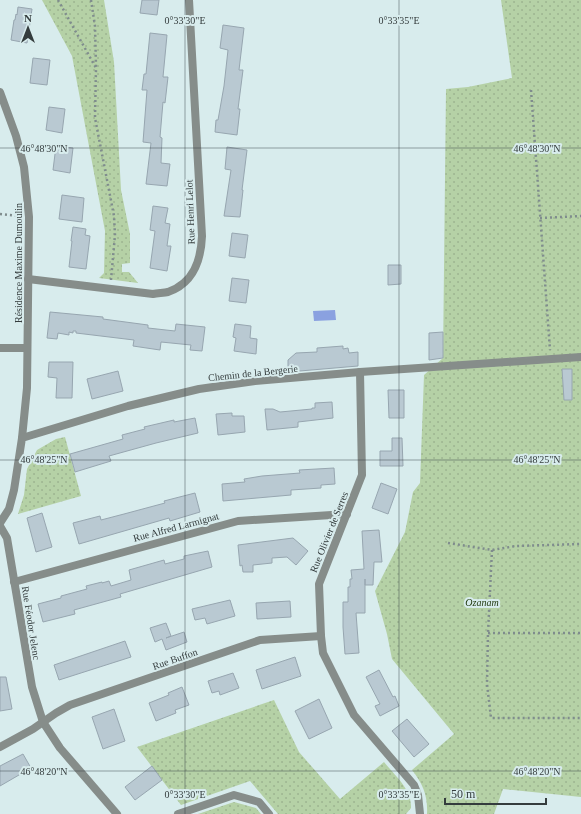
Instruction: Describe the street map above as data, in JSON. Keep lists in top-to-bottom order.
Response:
{
  "streets": {
    "street": [
      "Rue Henri Lelot",
      "Résidence Maxime Dumoulin",
      "Chemin de la Bergerie",
      "Rue Alfred Larmignat",
      "Rue Olivier de Serres",
      "Rue Féodor Jelenc",
      "Rue Buffon"
    ]
  },
  "crossings": [
    ["Rue Henri Lelot", "Résidence Maxime Dumoulin"],
    ["Résidence Maxime Dumoulin", "Chemin de la Bergerie"],
    ["Chemin de la Bergerie", "Rue Olivier de Serres"],
    ["Rue Alfred Larmignat", "Rue Olivier de Serres"],
    ["Rue Alfred Larmignat", "Rue Féodor Jelenc"],
    ["Rue Olivier de Serres", "Rue Buffon"],
    ["Rue Féodor Jelenc", "Rue Buffon"]
  ],
  "parks": ["Ozanam"],
  "scale_bar": "50 m",
  "north": "top",
  "coordinates": [
    "0°33'30\"E",
    "0°33'35\"E",
    "46°48'30\"N",
    "46°48'25\"N",
    "46°48'20\"N"
  ]
}
